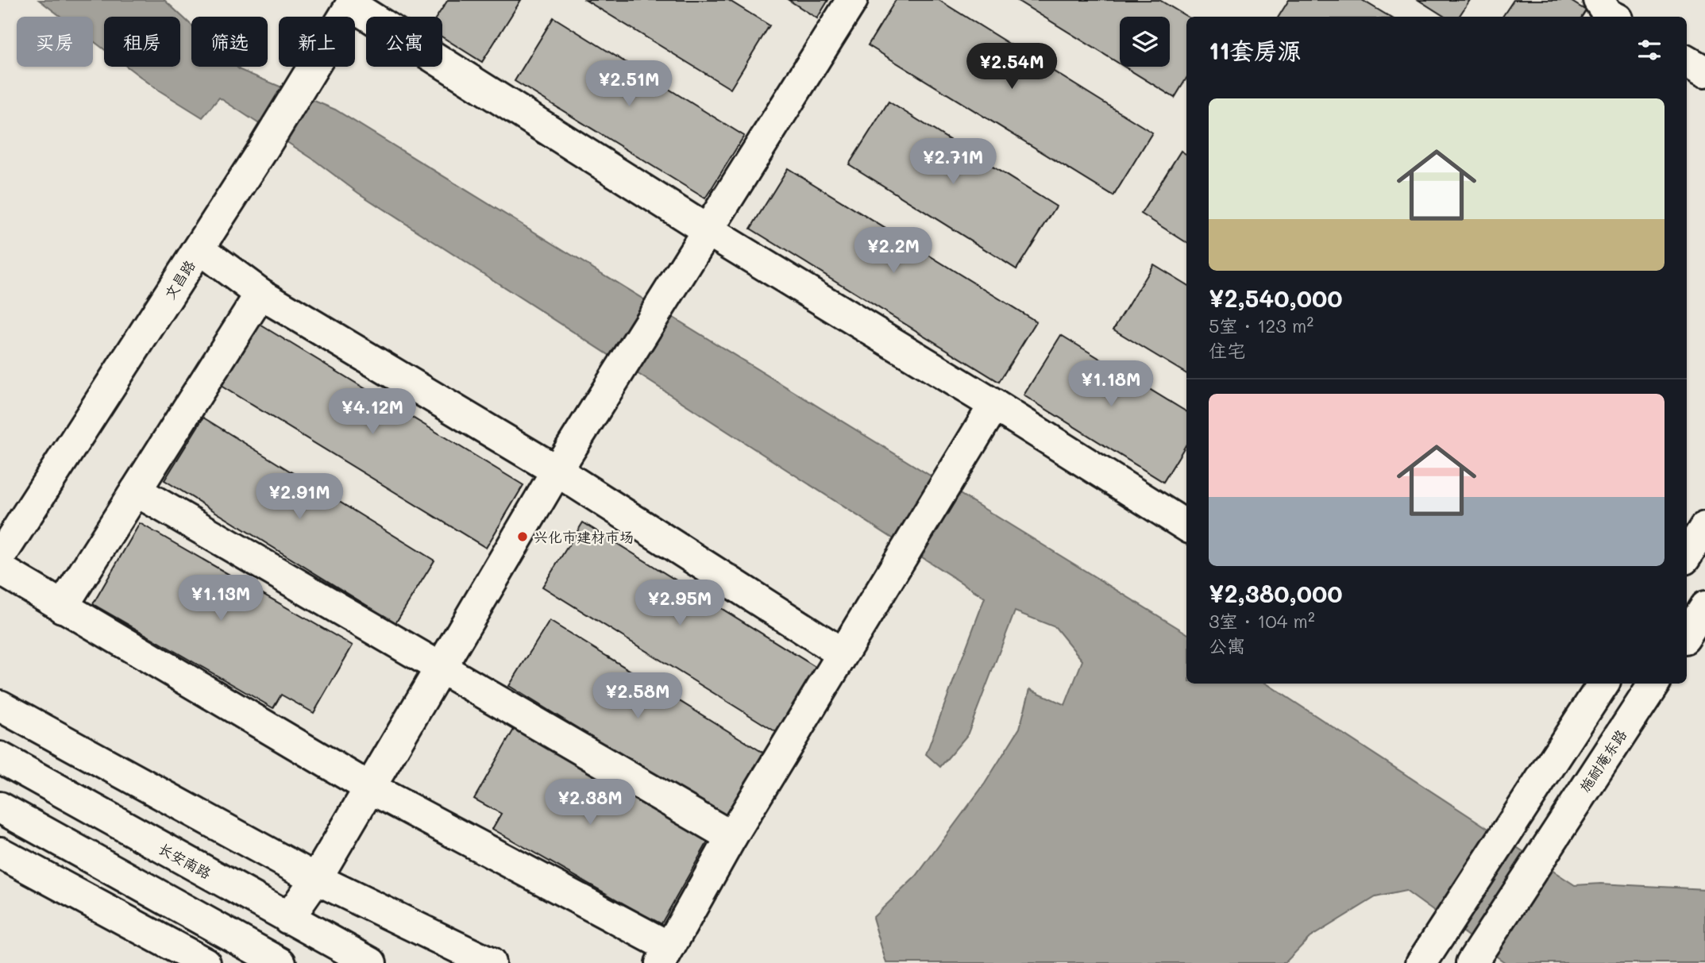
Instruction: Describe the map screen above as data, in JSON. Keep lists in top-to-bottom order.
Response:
{
  "streets": {
    "main road": ["文昌路", "施耐庵东路", "长安南路"]
  },
  "places": ["兴化市建材市场"],
  "page": {
    "chip": [
      "买房",
      "租房",
      "筛选",
      "新上",
      "公寓"
    ],
    "heading": "11套房源",
    "price": [
      "¥2.54M",
      "¥2.51M",
      "¥2.71M",
      "¥2.2M",
      "¥1.18M",
      "¥4.12M",
      "¥2.91M",
      "¥1.13M",
      "¥2.95M",
      "¥2.58M",
      "¥2.38M"
    ],
    "list": [
      {
        "name": "¥2,540,000",
        "note": "5室 · 123 m² · 住宅"
      },
      {
        "name": "¥2,380,000",
        "note": "3室 · 104 m² · 公寓"
      }
    ]
  }
}
